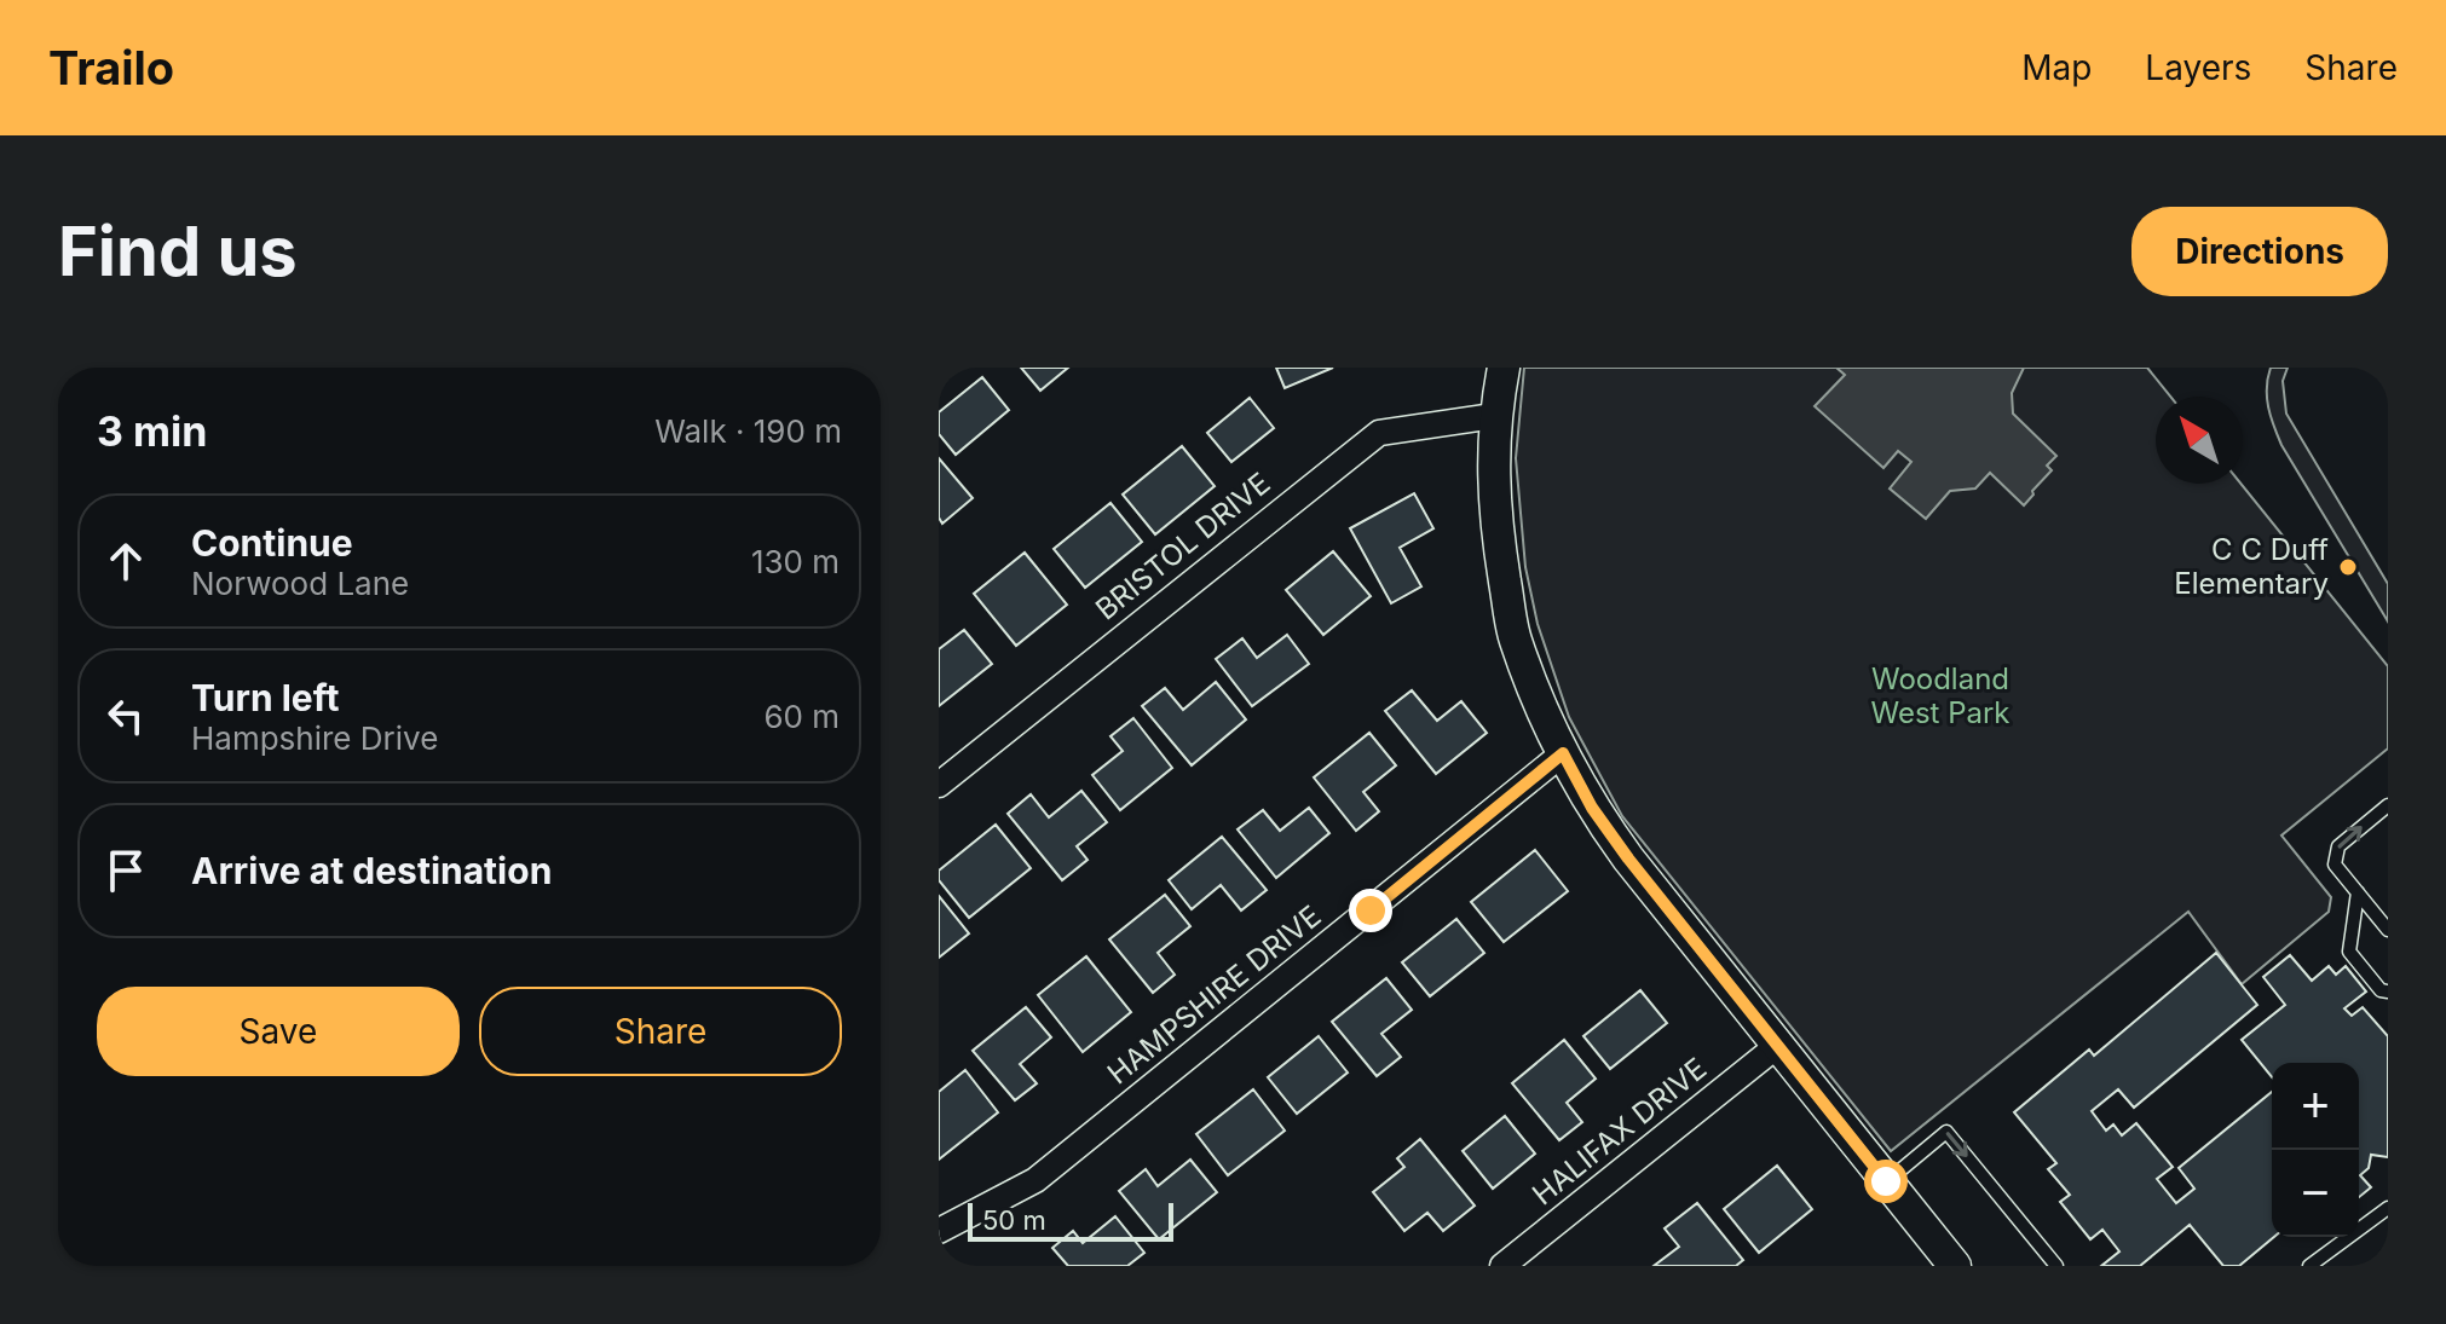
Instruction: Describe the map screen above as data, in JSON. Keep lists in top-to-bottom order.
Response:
{
  "streets": {
    "street": ["BRISTOL DRIVE", "HAMPSHIRE DRIVE", "HALIFAX DRIVE"]
  },
  "parks": ["Woodland West Park"],
  "places": ["C C Duff Elementary"],
  "scale_bar": "50 m",
  "north": "top left",
  "page": {
    "header": "Trailo",
    "nav": ["Map", "Layers", "Share"],
    "buttons": [
      "Directions",
      ["Save", "Share"]
    ],
    "title": "Find us",
    "heading": ["3 min", "Walk · 190 m"],
    "list": [
      ["Continue", "Norwood Lane", "130 m"],
      ["Turn left", "Hampshire Drive", "60 m"],
      "Arrive at destination"
    ],
    "map_buttons": ["+", "−"],
    "scale": "50 m"
  }
}
